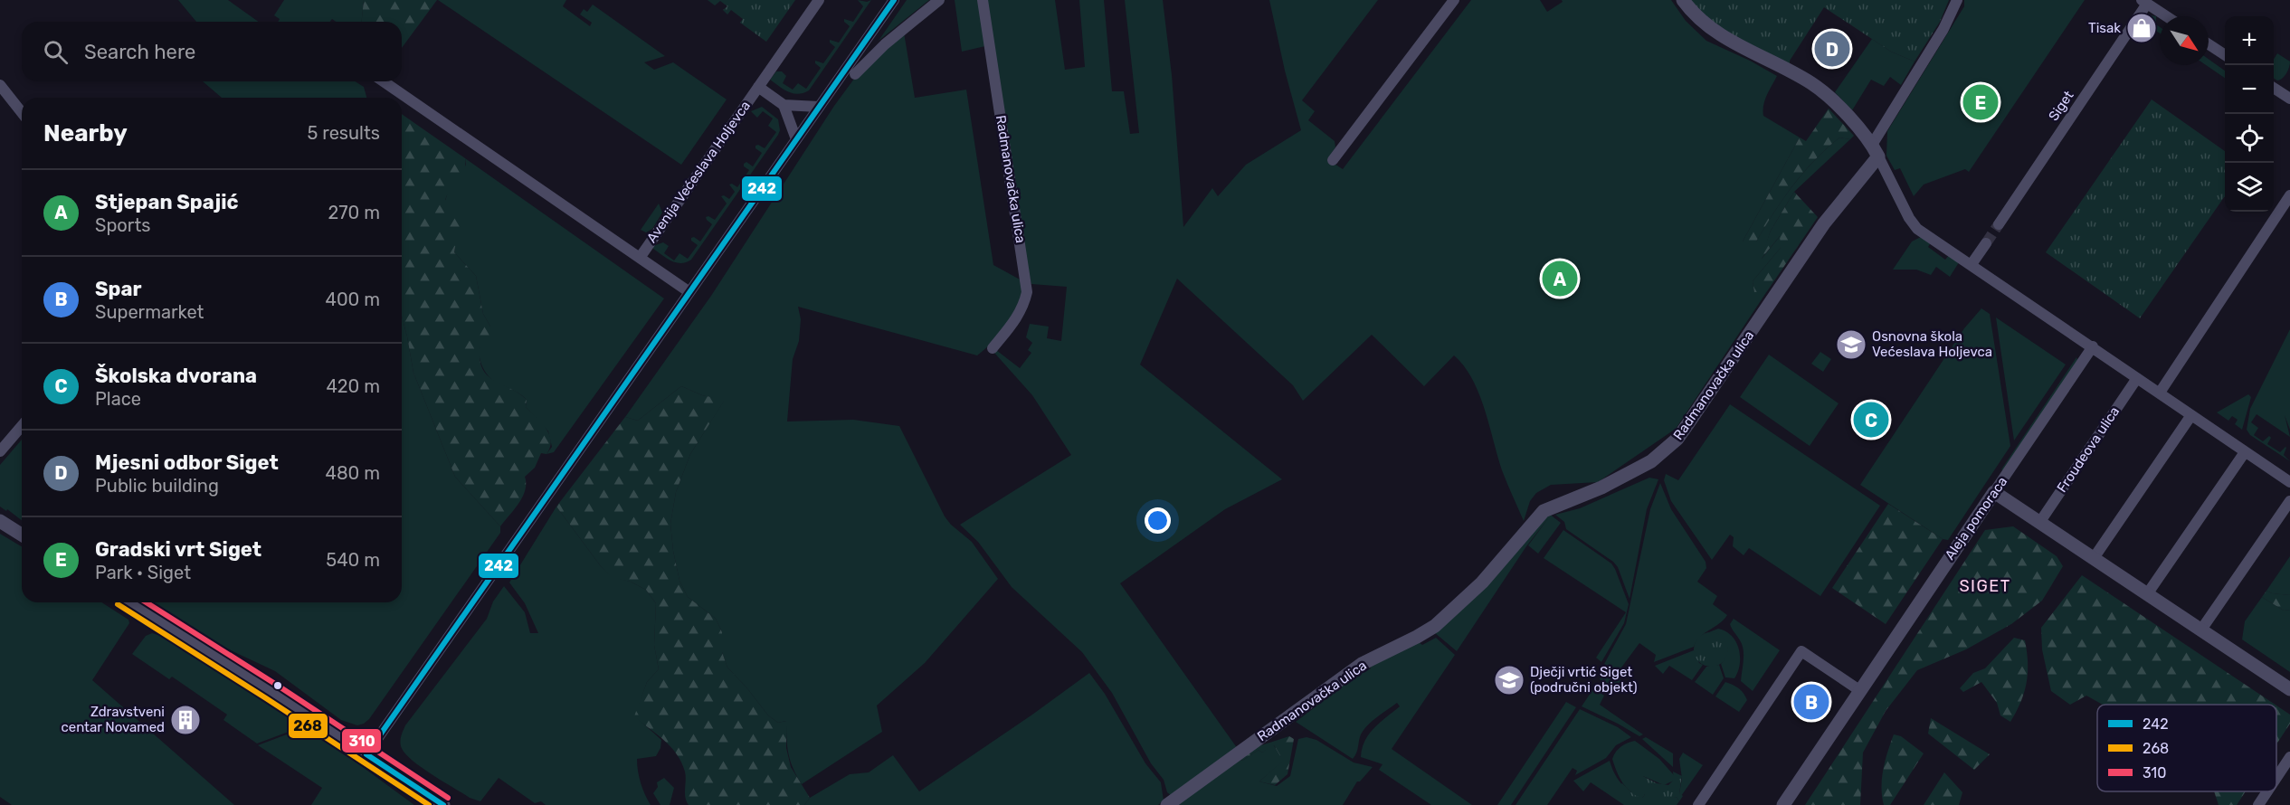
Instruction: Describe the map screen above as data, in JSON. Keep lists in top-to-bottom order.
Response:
{
  "streets": {
    "street": [
      "Siget",
      "Avenija Većeslava Holjevca",
      "Radmanovačka ulica",
      "Froudeova ulica",
      "Aleja pomoraca"
    ]
  },
  "districts": ["SIGET"],
  "places": {
    "shop": ["Tisak"],
    "school or university": ["Osnovna škola Većeslava Holjevca", "Dječji vrtić Siget (područni objekt)"],
    "building": ["Zdravstveni centar Novamed"]
  },
  "lines": ["transit line 242", "transit line 310", "transit line 268"],
  "legend": ["242", "268", "310"],
  "north": "bottom right",
  "page": {
    "map_buttons": ["+", "−"],
    "search": "Search here",
    "pins": [
      "D",
      "E",
      "A",
      "C",
      "B"
    ],
    "heading": ["Nearby", "5 results"],
    "list": [
      {
        "mark": "A",
        "name": "Stjepan Spajić",
        "note": "Sports",
        "value": "270 m"
      },
      {
        "mark": "B",
        "name": "Spar",
        "note": "Supermarket",
        "value": "400 m"
      },
      {
        "mark": "C",
        "name": "Školska dvorana",
        "note": "Place",
        "value": "420 m"
      },
      {
        "mark": "D",
        "name": "Mjesni odbor Siget",
        "note": "Public building",
        "value": "480 m"
      },
      {
        "mark": "E",
        "name": "Gradski vrt Siget",
        "note": "Park · Siget",
        "value": "540 m"
      }
    ]
  }
}
